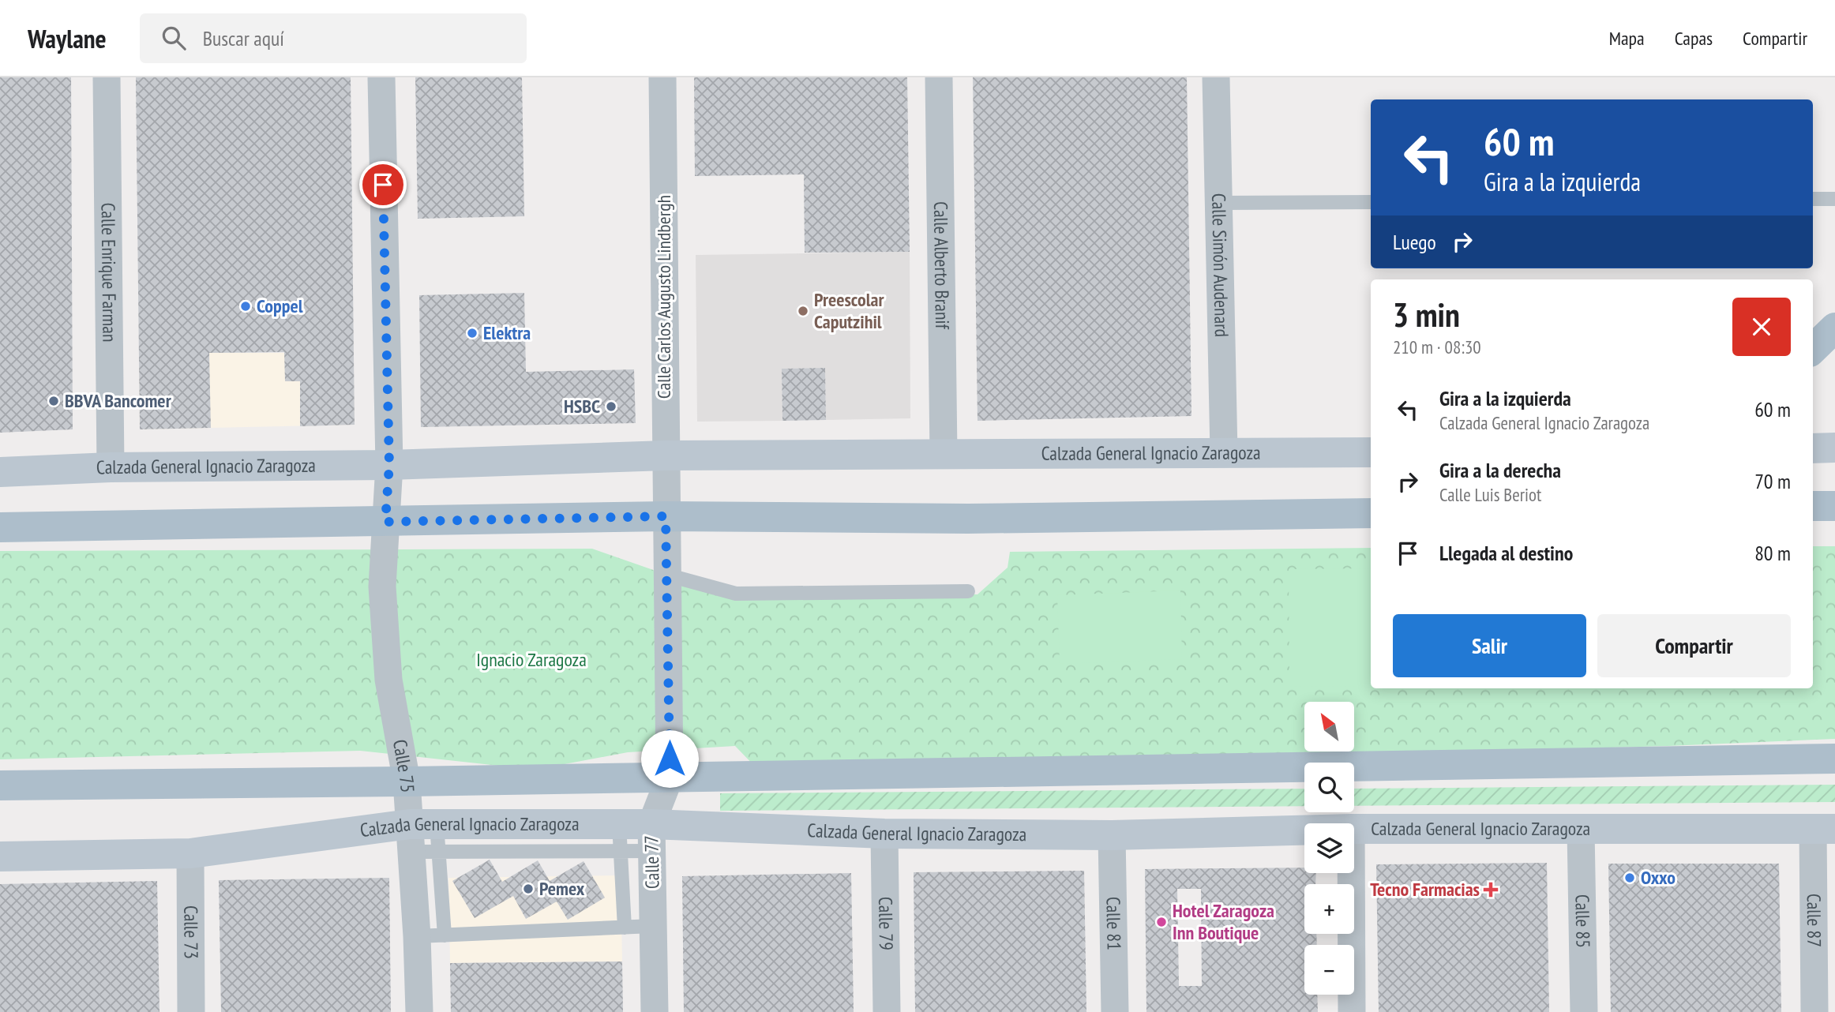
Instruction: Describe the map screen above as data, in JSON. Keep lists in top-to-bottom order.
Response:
{
  "streets": {
    "main road": ["Calzada General Ignacio Zaragoza"],
    "street": [
      "Calle Alberto Branif",
      "Calle Simón Audenard",
      "Calle Enrique Farman",
      "Calle Carlos Augusto Lindbergh",
      "Calle 75",
      "Calle 77",
      "Calle 85",
      "Calle 87",
      "Calle 79",
      "Calle 81",
      "Calle 73"
    ]
  },
  "crossings": [
    ["Calle Alberto Branif", "Calzada General Ignacio Zaragoza"],
    ["Calle Simón Audenard", "Calzada General Ignacio Zaragoza"],
    ["Calle Enrique Farman", "Calzada General Ignacio Zaragoza"],
    ["Calle Carlos Augusto Lindbergh", "Calzada General Ignacio Zaragoza"],
    ["Calle Carlos Augusto Lindbergh", "Calle 77"],
    ["Calzada General Ignacio Zaragoza", "Calle 75"],
    ["Calzada General Ignacio Zaragoza", "Calle 77"],
    ["Calzada General Ignacio Zaragoza", "Calle 85"],
    ["Calzada General Ignacio Zaragoza", "Calle 87"],
    ["Calzada General Ignacio Zaragoza", "Calle 79"],
    ["Calzada General Ignacio Zaragoza", "Calle 81"],
    ["Calzada General Ignacio Zaragoza", "Calle 73"]
  ],
  "parks": ["Ignacio Zaragoza"],
  "places": {
    "other": [
      "Coppel",
      "Preescolar Caputzihil",
      "Elektra",
      "BBVA Bancomer",
      "HSBC",
      "Oxxo",
      "Pemex",
      "Hotel Zaragoza Inn Boutique"
    ],
    "health": ["Tecno Farmacias"]
  },
  "north": "top left",
  "page": {
    "header": "Waylane",
    "search": "Buscar aquí",
    "nav": ["Mapa", "Capas", "Compartir"],
    "turn": ["60 m", "Gira a la izquierda"],
    "then": "Luego",
    "heading": ["3 min", "210 m · 08:30"],
    "list": [
      {
        "name": "Gira a la izquierda",
        "note": "Calzada General Ignacio Zaragoza",
        "value": "60 m"
      },
      {
        "name": "Gira a la derecha",
        "note": "Calle Luis Beriot",
        "value": "70 m"
      },
      {
        "name": "Llegada al destino",
        "value": "80 m"
      }
    ],
    "buttons": ["Salir", "Compartir"],
    "map_buttons": ["+", "−"]
  }
}
